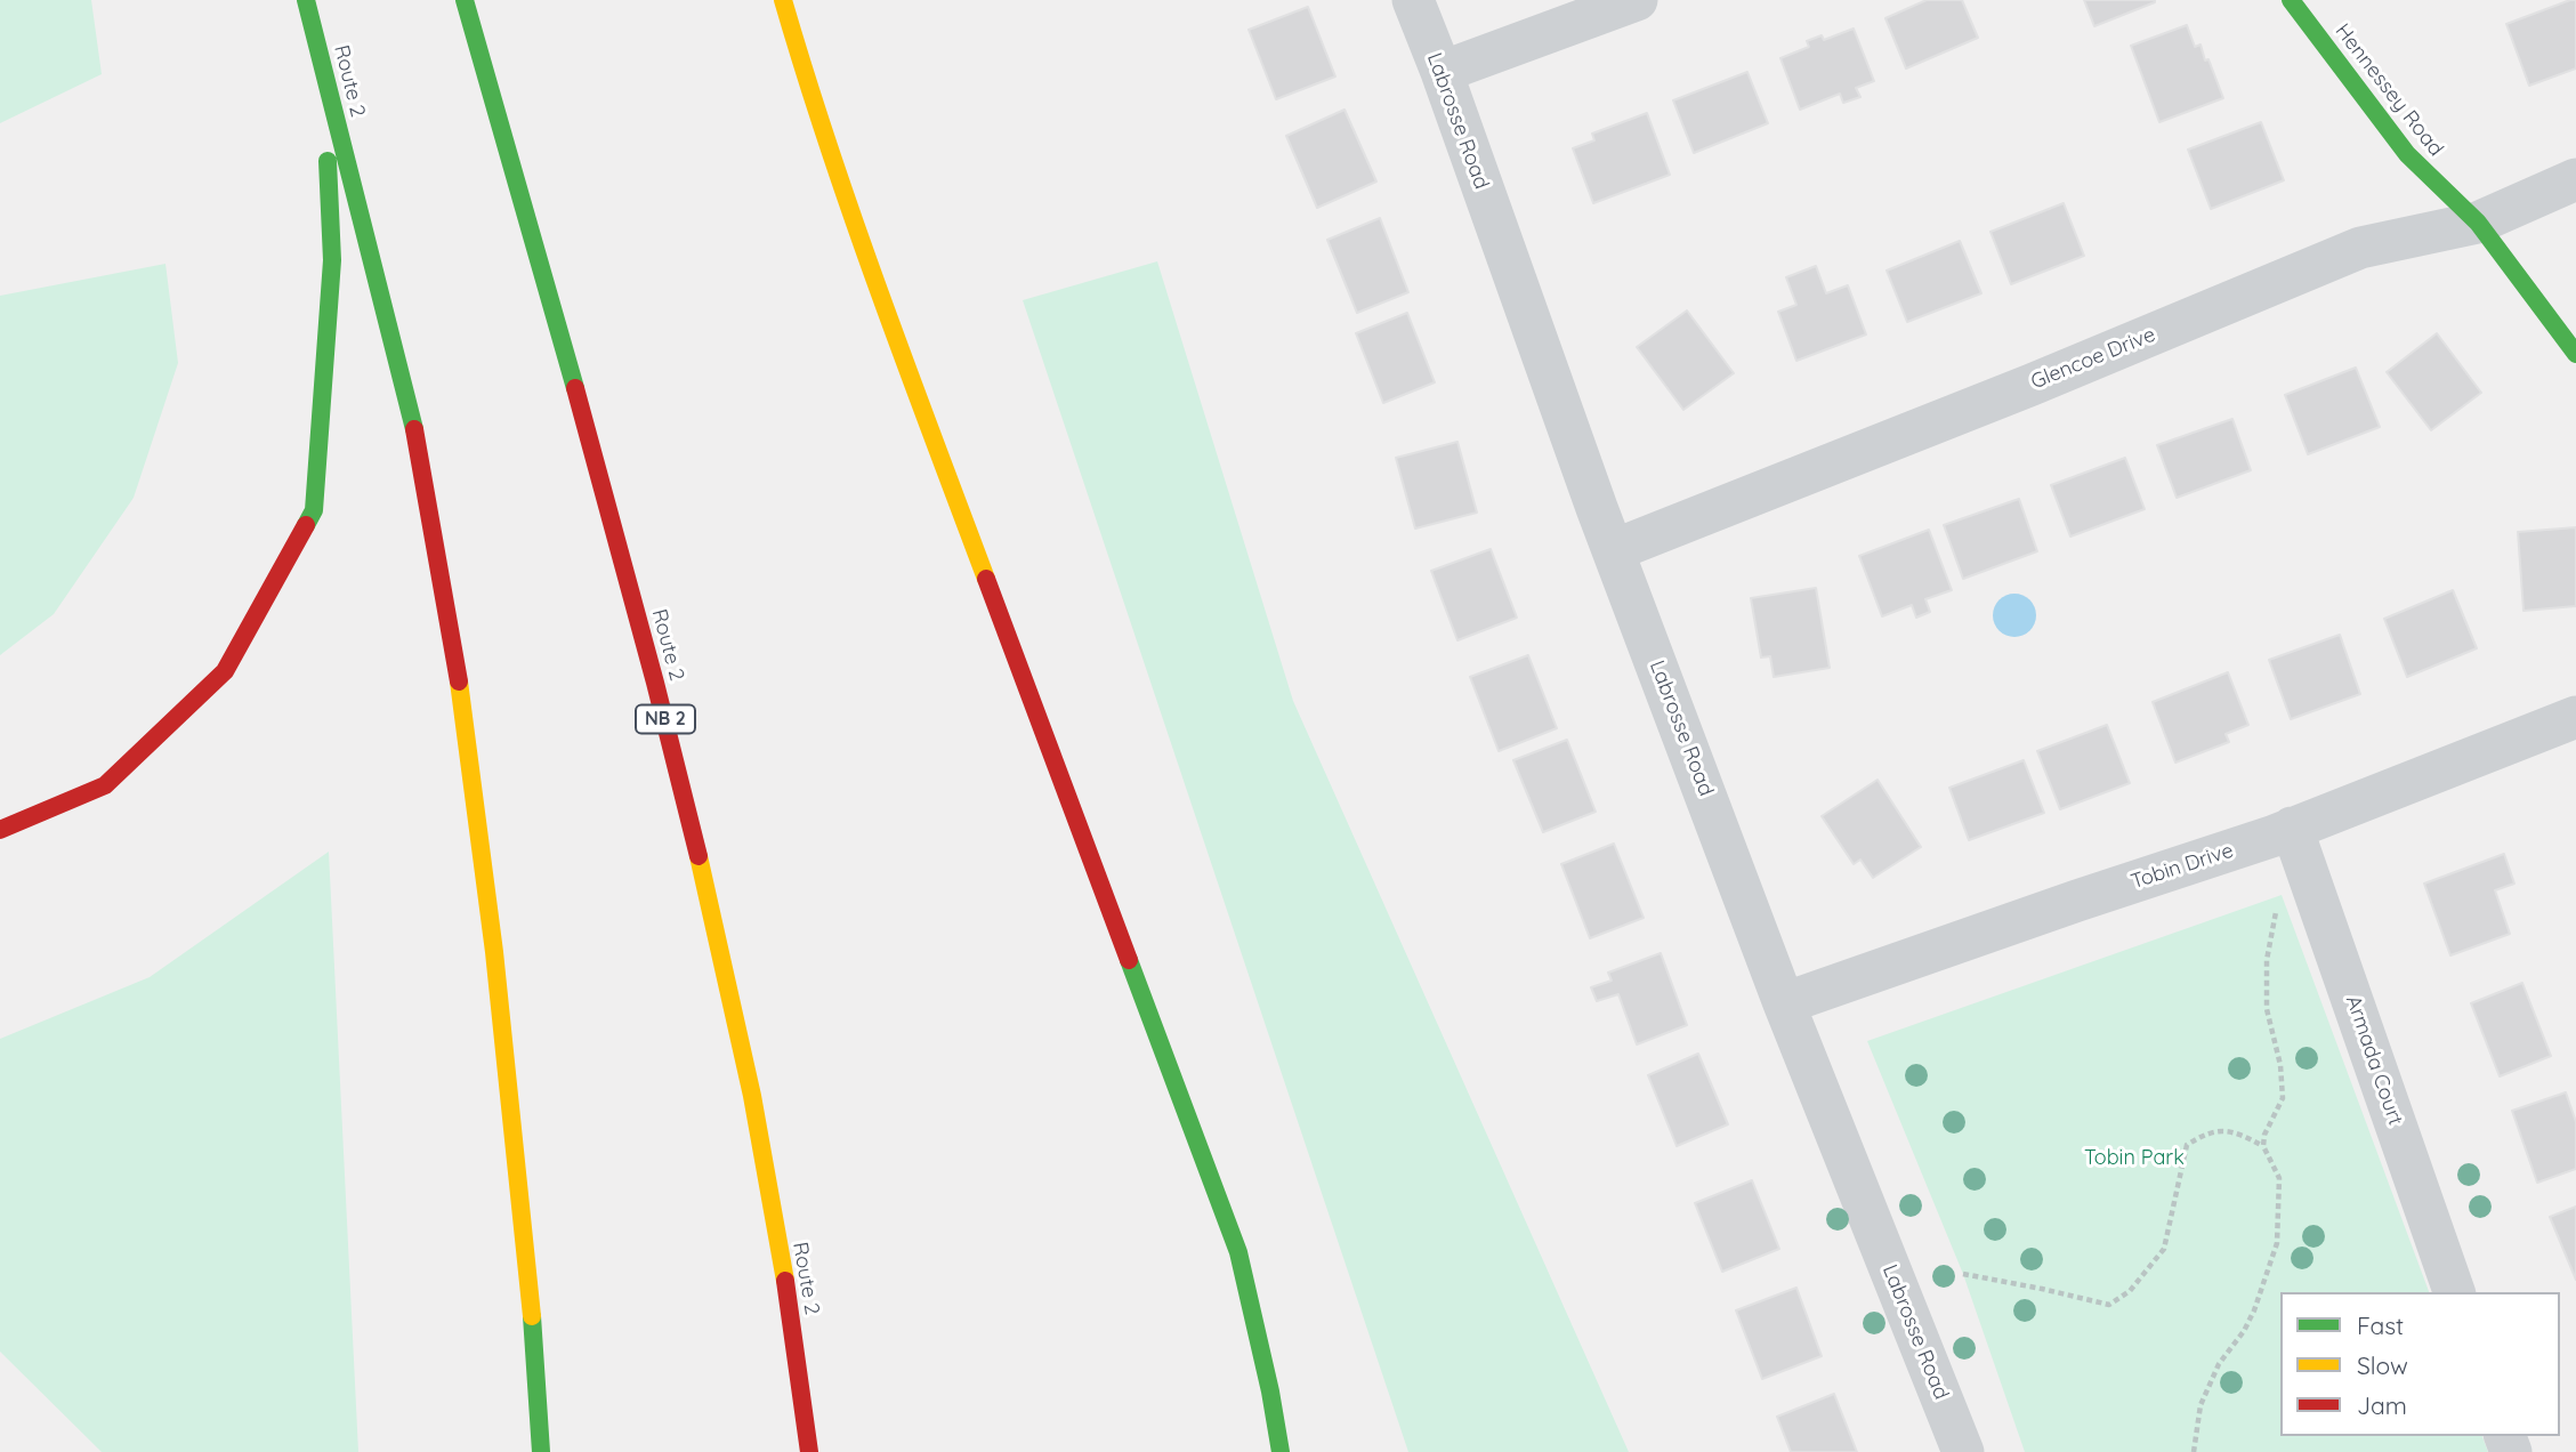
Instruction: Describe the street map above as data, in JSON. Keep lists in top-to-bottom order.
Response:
{
  "streets": {
    "main road": ["Route 2", "Hennessey Road", "NB 2"],
    "street": [
      "Labrosse Road",
      "Glencoe Drive",
      "Tobin Drive",
      "Armada Court"
    ]
  },
  "crossings": [
    ["Hennessey Road", "Glencoe Drive"],
    ["Labrosse Road", "Glencoe Drive"],
    ["Labrosse Road", "Tobin Drive"],
    ["Tobin Drive", "Armada Court"]
  ],
  "parks": ["Tobin Park"],
  "legend": ["Fast", "Slow", "Jam"]
}
